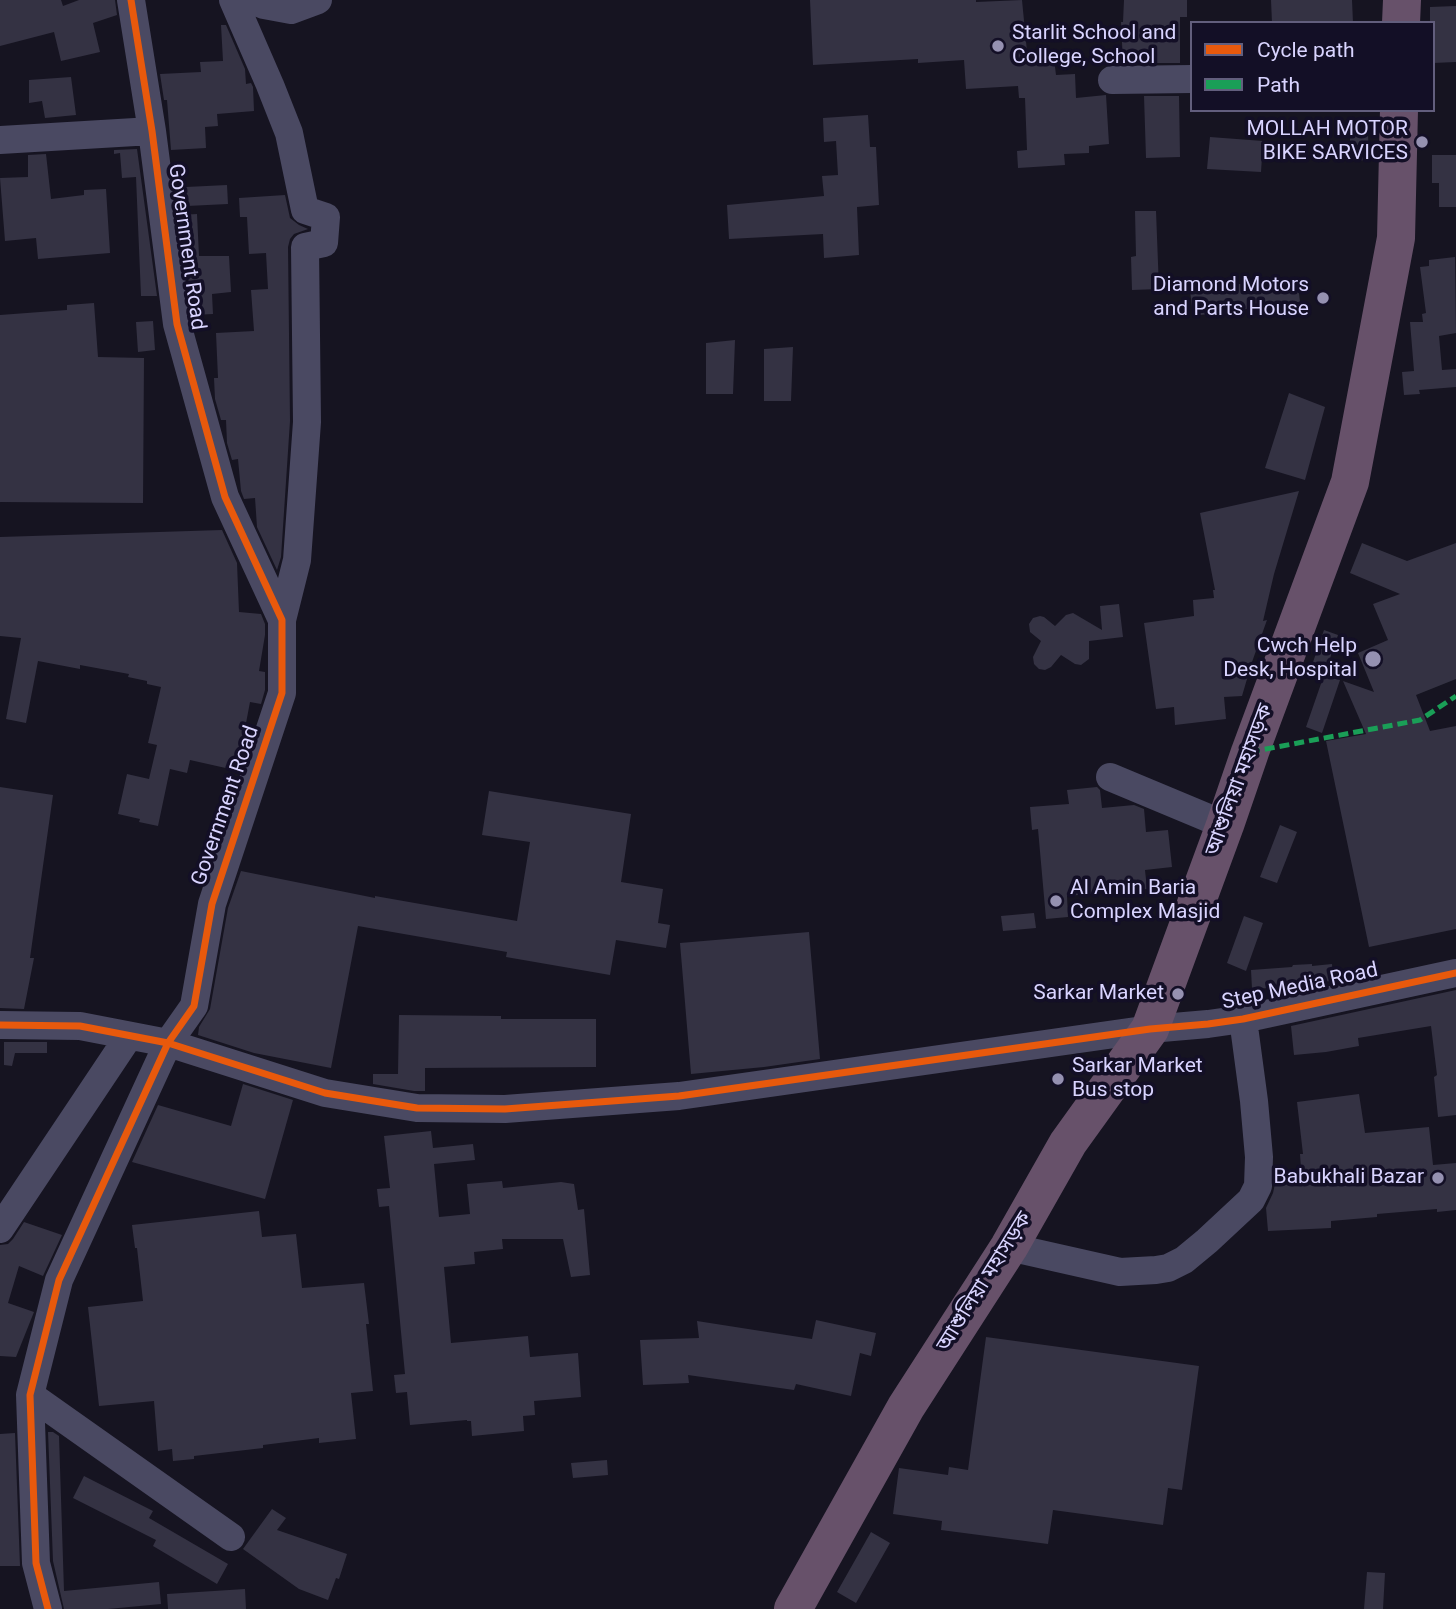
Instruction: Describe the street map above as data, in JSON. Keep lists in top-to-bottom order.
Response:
{
  "streets": {
    "highway": ["আশুলিয়া মহাসড়ক"],
    "street": ["Government Road", "Step Media Road"]
  },
  "crossings": [
    ["Government Road", "Step Media Road"],
    ["আশুলিয়া মহাসড়ক", "Step Media Road"]
  ],
  "places": [
    "Starlit School and College, School",
    "MOLLAH MOTOR BIKE SARVICES",
    "Diamond Motors and Parts House",
    "Cwch Help Desk, Hospital",
    "Al Amin Baria Complex Masjid",
    "Sarkar Market",
    "Sarkar Market Bus stop",
    "Babukhali Bazar"
  ],
  "legend": ["Cycle path", "Path"]
}
